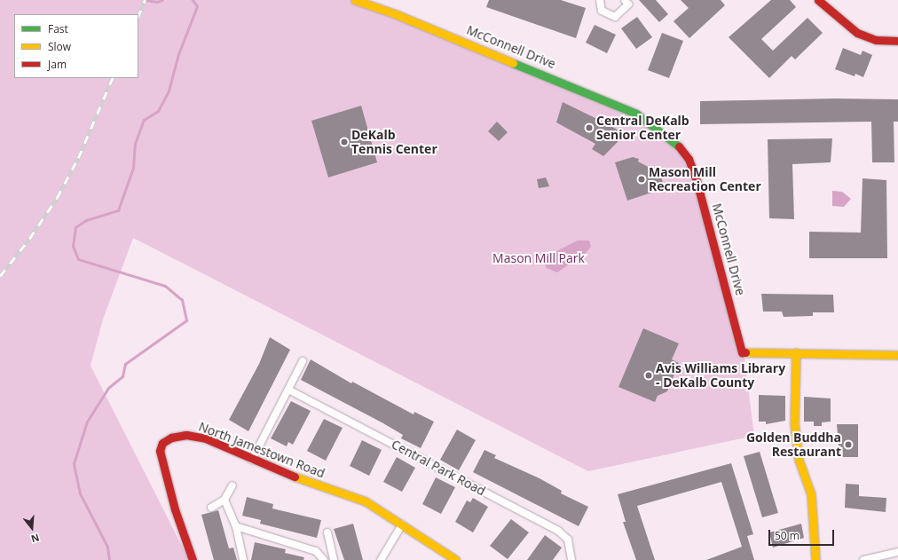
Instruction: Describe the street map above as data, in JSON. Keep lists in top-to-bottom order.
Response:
{
  "streets": {
    "street": ["McConnell Drive", "North Jamestown Road", "Central Park Road"]
  },
  "parks": ["Mason Mill Park"],
  "places": [
    "Central DeKalb Senior Center",
    "DeKalb Tennis Center",
    "Mason Mill Recreation Center",
    "Avis Williams Library - DeKalb County",
    "Golden Buddha Restaurant"
  ],
  "legend": ["Fast", "Slow", "Jam"],
  "scale_bar": "50 m",
  "north": "bottom"
}
